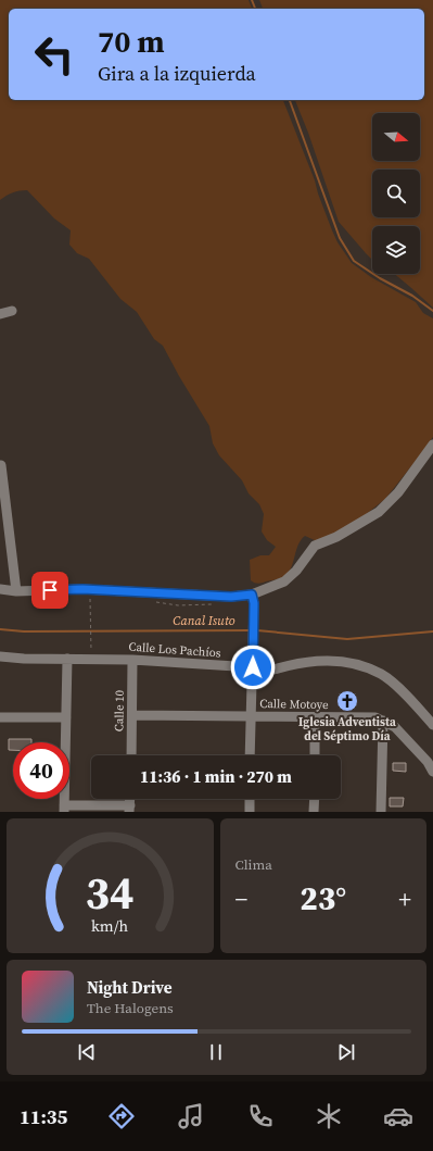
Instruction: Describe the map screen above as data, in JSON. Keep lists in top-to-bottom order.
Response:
{
  "streets": {
    "street": ["Calle Los Pachíos", "Calle Motoye", "Calle 10"]
  },
  "crossings": [
    ["Calle Los Pachíos", "Calle 10"],
    ["Calle Motoye", "Calle 10"]
  ],
  "water": ["Canal Isuto"],
  "places": {
    "church": ["Iglesia Adventista del Séptimo Día"]
  },
  "north": "right",
  "page": {
    "turn": ["70 m", "Gira a la izquierda"],
    "limit": "40",
    "trip": "11:36 · 1 min · 270 m",
    "tile": "Clima",
    "heat": ["−", "23°", "+"],
    "song": ["Night Drive", "The Halogens"],
    "tabs": "11:35",
    "gauge": ["34", "km/h"]
  }
}
